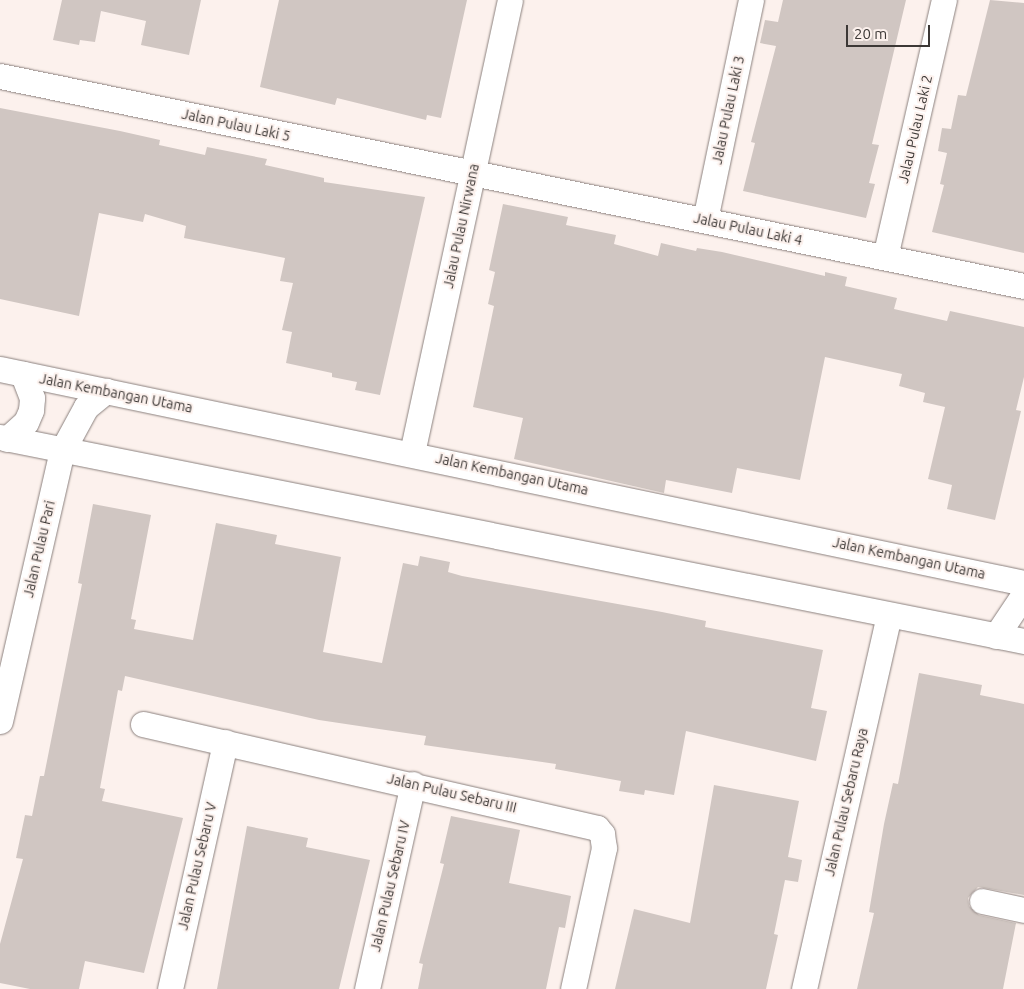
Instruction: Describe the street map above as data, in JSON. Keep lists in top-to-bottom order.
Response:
{
  "streets": {
    "street": [
      "Jalau Pulau Laki 3",
      "Jalan Pulau Laki 5",
      "Jalau Pulau Laki 2",
      "Jalau Pulau Nirwana",
      "Jalau Pulau Laki 4",
      "Jalan Kembangan Utama",
      "Jalan Pulau Pari",
      "Jalan Pulau Sebaru III",
      "Jalan Pulau Sebaru Raya",
      "Jalan Pulau Sebaru V",
      "Jalan Pulau Sebaru IV"
    ]
  },
  "crossings": [
    ["Jalau Pulau Laki 3", "Jalau Pulau Laki 4"],
    ["Jalan Pulau Laki 5", "Jalau Pulau Nirwana"],
    ["Jalan Pulau Laki 5", "Jalau Pulau Laki 4"],
    ["Jalau Pulau Laki 2", "Jalau Pulau Laki 4"],
    ["Jalau Pulau Nirwana", "Jalau Pulau Laki 4"],
    ["Jalau Pulau Nirwana", "Jalan Kembangan Utama"],
    ["Jalan Kembangan Utama", "Jalan Pulau Pari"],
    ["Jalan Pulau Sebaru III", "Jalan Pulau Sebaru V"],
    ["Jalan Pulau Sebaru III", "Jalan Pulau Sebaru IV"]
  ],
  "scale_bar": "20 m"
}
